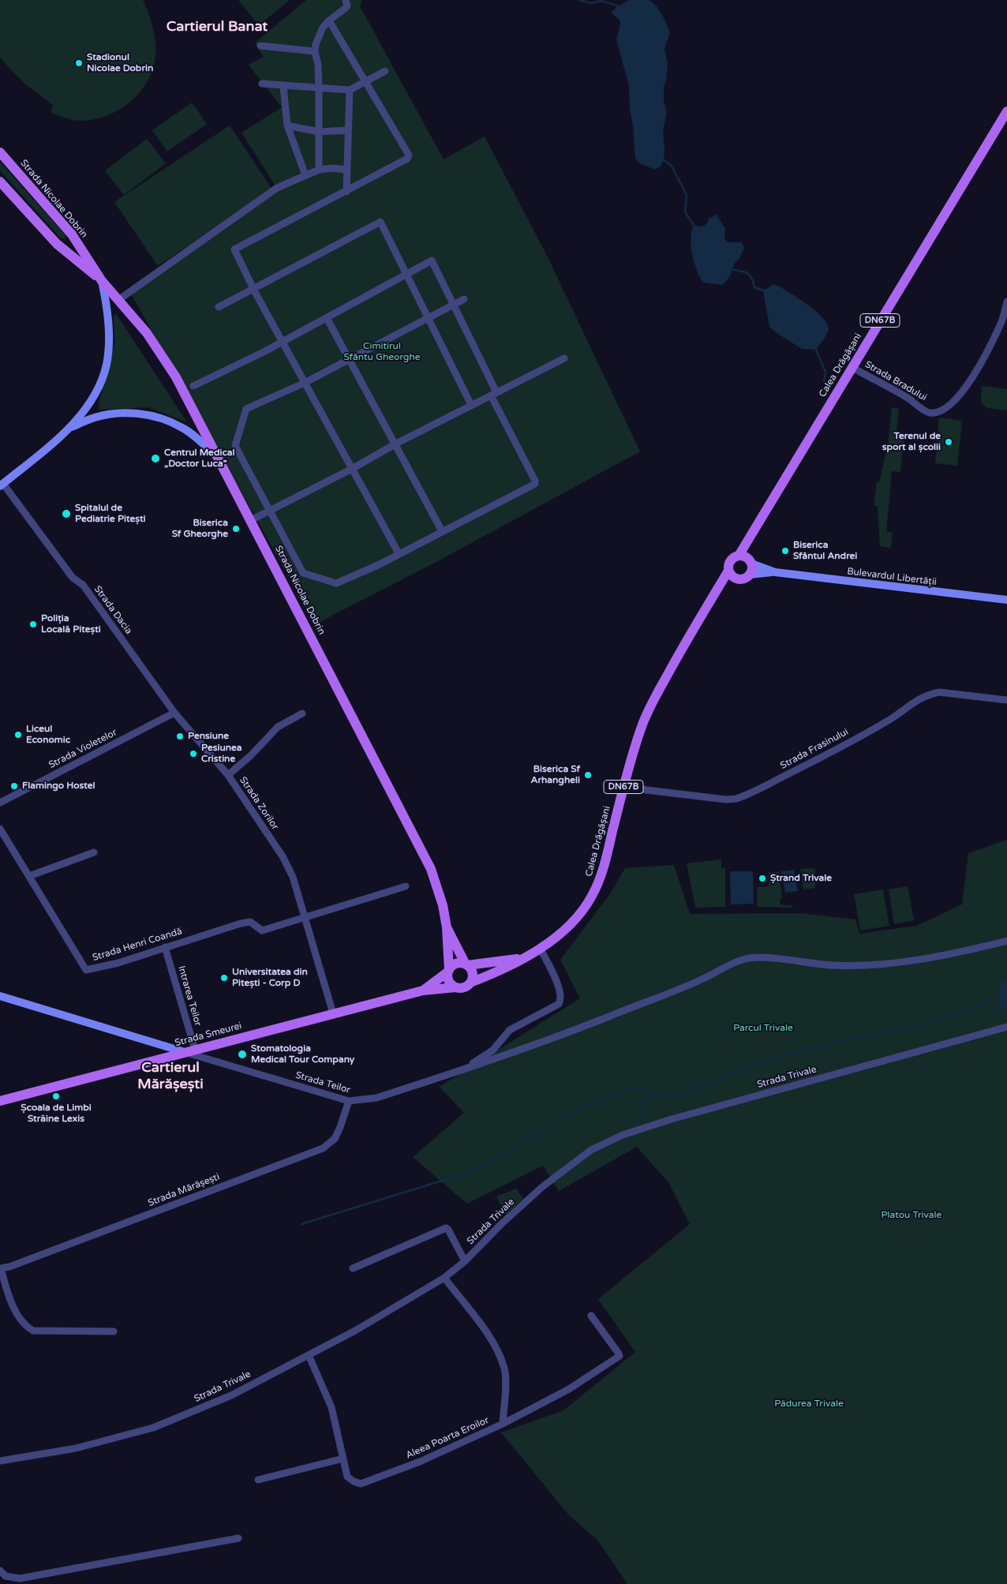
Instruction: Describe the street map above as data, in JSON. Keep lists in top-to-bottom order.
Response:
{
  "streets": {
    "main road": [
      "Strada Nicolae Dobrin",
      "DN67B",
      "Calea Drăgășani",
      "Strada Smeurei"
    ],
    "street": [
      "Strada Bradului",
      "Bulevardul Libertății",
      "Strada Dacia",
      "Strada Violetelor",
      "Strada Frasinului",
      "Strada Zorilor",
      "Strada Henri Coandă",
      "Intrarea Teilor",
      "Strada Trivale",
      "Strada Teilor",
      "Strada Mărășești",
      "Aleea Poarta Eroilor"
    ]
  },
  "crossings": [
    ["Strada Nicolae Dobrin", "Calea Drăgășani"],
    ["Strada Nicolae Dobrin", "Strada Smeurei"],
    ["Calea Drăgășani", "Strada Bradului"],
    ["Calea Drăgășani", "Bulevardul Libertății"],
    ["Calea Drăgășani", "Strada Frasinului"],
    ["Calea Drăgășani", "Strada Smeurei"],
    ["Strada Dacia", "Strada Violetelor"],
    ["Strada Dacia", "Strada Zorilor"],
    ["Strada Violetelor", "Strada Zorilor"],
    ["Strada Zorilor", "Strada Henri Coandă"],
    ["Strada Zorilor", "Strada Smeurei"],
    ["Strada Henri Coandă", "Intrarea Teilor"],
    ["Intrarea Teilor", "Strada Smeurei"],
    ["Strada Smeurei", "Strada Teilor"],
    ["Strada Trivale", "Aleea Poarta Eroilor"],
    ["Strada Teilor", "Strada Mărășești"]
  ],
  "districts": ["Cartierul Banat", "Cartierul Mărășești"],
  "parks": [
    "Cimitirul Sfântu Gheorghe",
    "Parcul Trivale",
    "Platou Trivale",
    "Pădurea Trivale"
  ],
  "places": [
    "Stadionul Nicolae Dobrin",
    "Terenul de sport al școlii",
    "Centrul Medical „Doctor Luca”",
    "Spitalul de Pediatrie Pitești",
    "Biserica Sf Gheorghe",
    "Biserica Sfântul Andrei",
    "Poliția Locală Pitești",
    "Liceul Economic",
    "Pensiune",
    "Pesiunea Cristine",
    "Biserica Sf Arhangheli",
    "Flamingo Hostel",
    "Ștrand Trivale",
    "Universitatea din Pitești - Corp D",
    "Stomatologia Medical Tour Company",
    "Școala de Limbi Străine Lexis"
  ]
}
